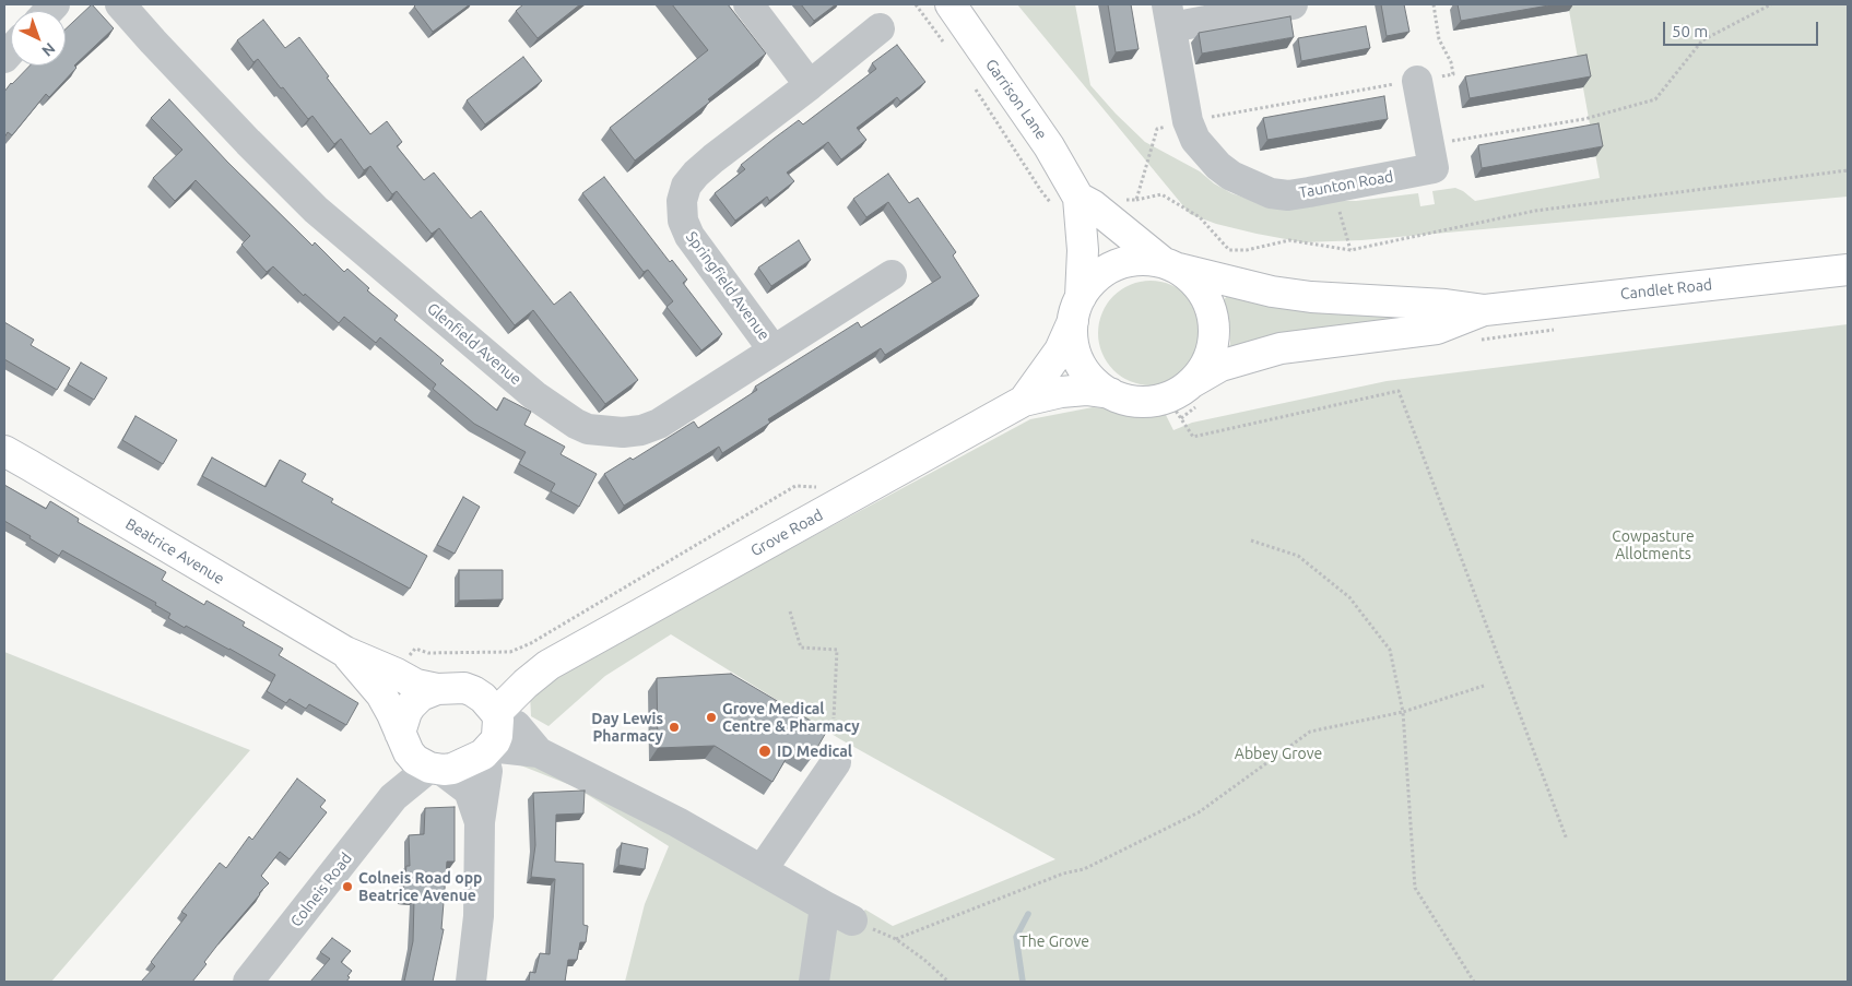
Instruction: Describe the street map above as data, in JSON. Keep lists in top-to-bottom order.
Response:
{
  "streets": {
    "main road": [
      "Garrison Lane",
      "Candlet Road",
      "Grove Road",
      "Beatrice Avenue"
    ],
    "street": [
      "Taunton Road",
      "Springfield Avenue",
      "Glenfield Avenue",
      "Colneis Road"
    ]
  },
  "crossings": [
    ["Garrison Lane", "Candlet Road"],
    ["Garrison Lane", "Grove Road"],
    ["Springfield Avenue", "Glenfield Avenue"],
    ["Candlet Road", "Grove Road"],
    ["Grove Road", "Beatrice Avenue"],
    ["Grove Road", "Colneis Road"],
    ["Beatrice Avenue", "Colneis Road"]
  ],
  "parks": ["Cowpasture Allotments", "Abbey Grove", "The Grove"],
  "places": [
    "Grove Medical Centre & Pharmacy",
    "Day Lewis Pharmacy",
    "ID Medical",
    "Colneis Road opp Beatrice Avenue"
  ],
  "scale_bar": "50 m",
  "north": "bottom right"
}
